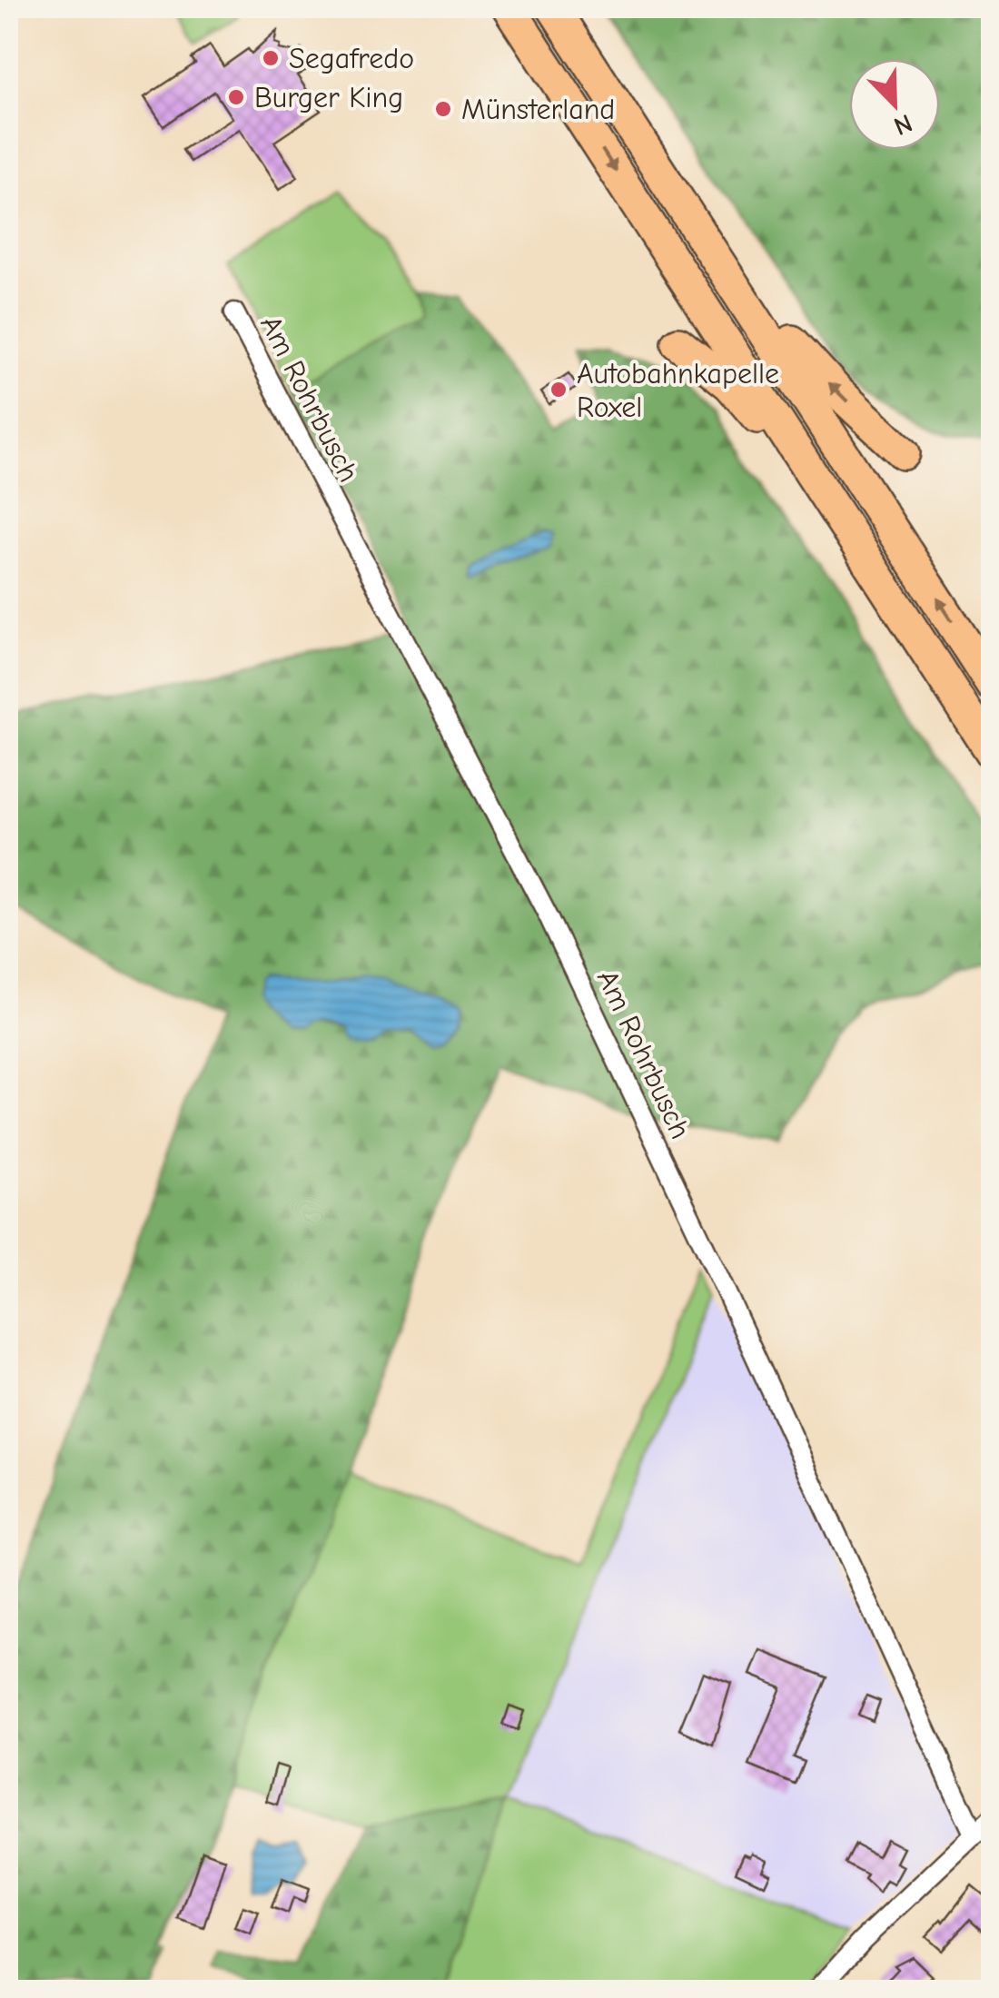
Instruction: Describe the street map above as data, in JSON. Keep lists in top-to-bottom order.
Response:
{
  "streets": {
    "street": ["Am Rohrbusch"]
  },
  "places": [
    "Segafredo",
    "Burger King",
    "Münsterland",
    "Autobahnkapelle Roxel"
  ],
  "north": "bottom right"
}
